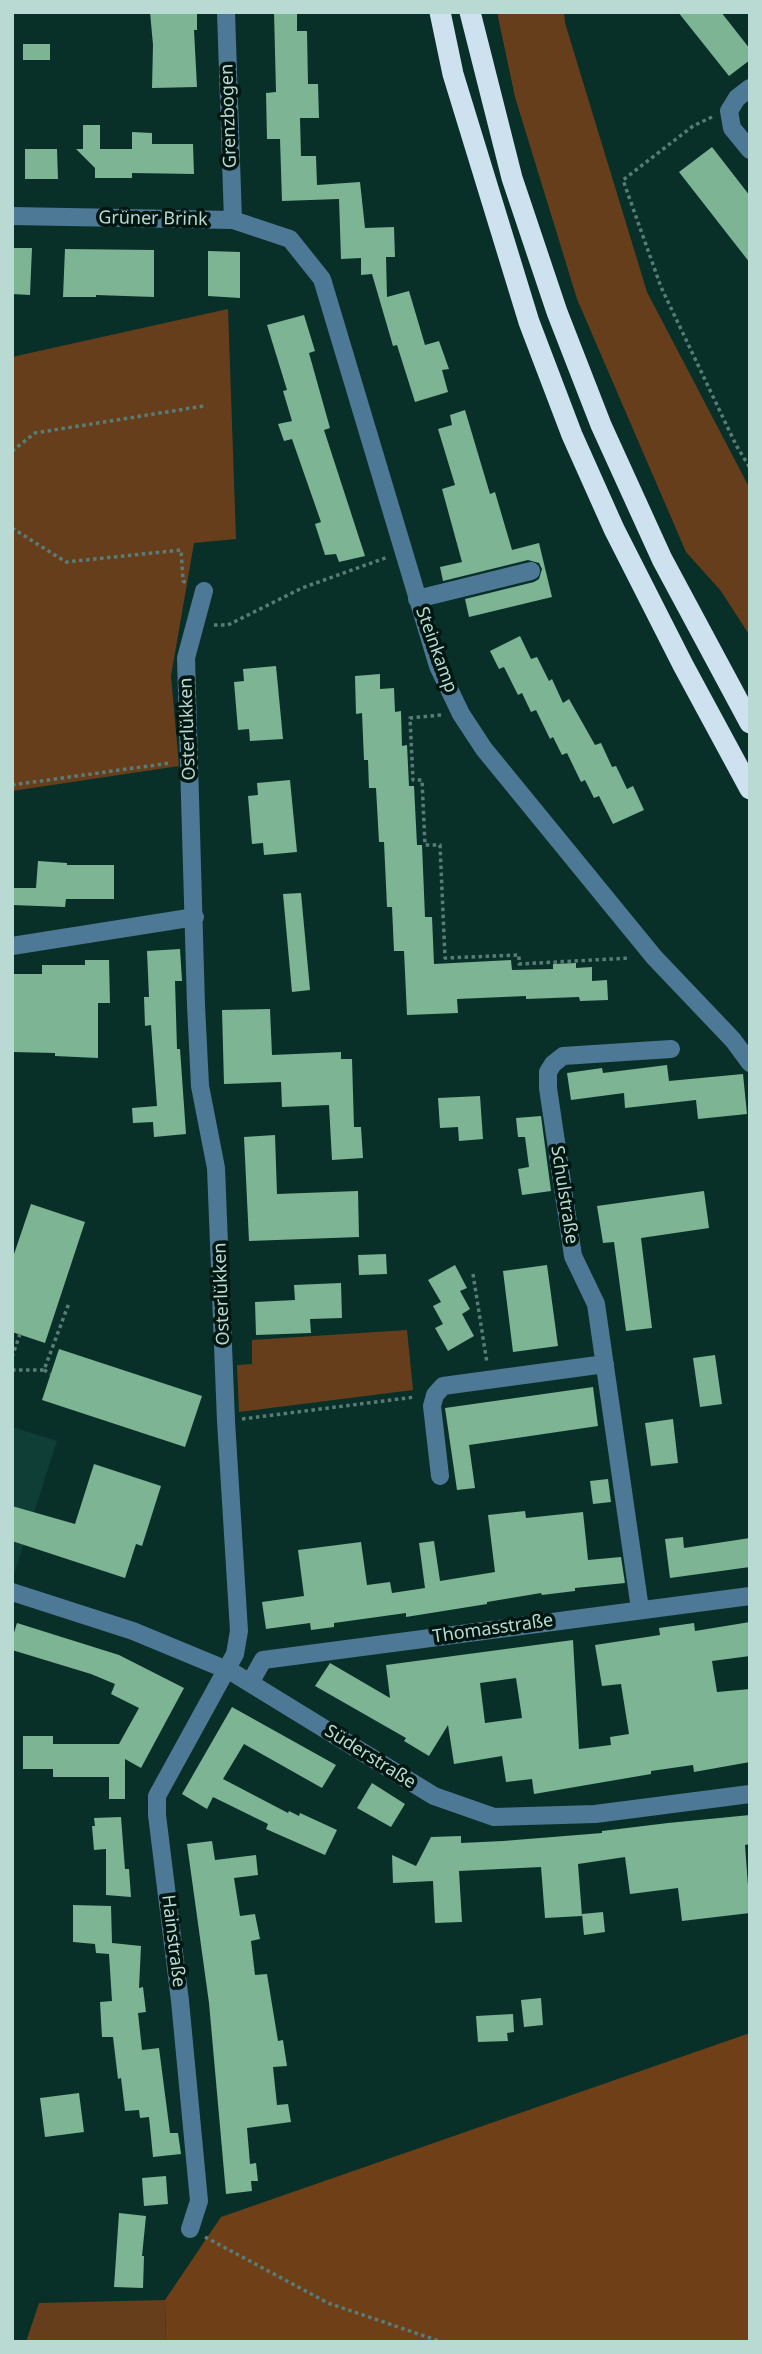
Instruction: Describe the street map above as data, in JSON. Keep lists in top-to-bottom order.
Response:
{
  "streets": {
    "street": [
      "Grenzbogen",
      "Grüner Brink",
      "Steinkamp",
      "Osterlükken",
      "Schulstraße",
      "Thomasstraße",
      "Süderstraße",
      "Hainstraße"
    ]
  },
  "crossings": [
    ["Grenzbogen", "Grüner Brink"],
    ["Grüner Brink", "Steinkamp"],
    ["Osterlükken", "Süderstraße"],
    ["Osterlükken", "Hainstraße"],
    ["Schulstraße", "Thomasstraße"],
    ["Thomasstraße", "Süderstraße"],
    ["Süderstraße", "Hainstraße"]
  ]
}
